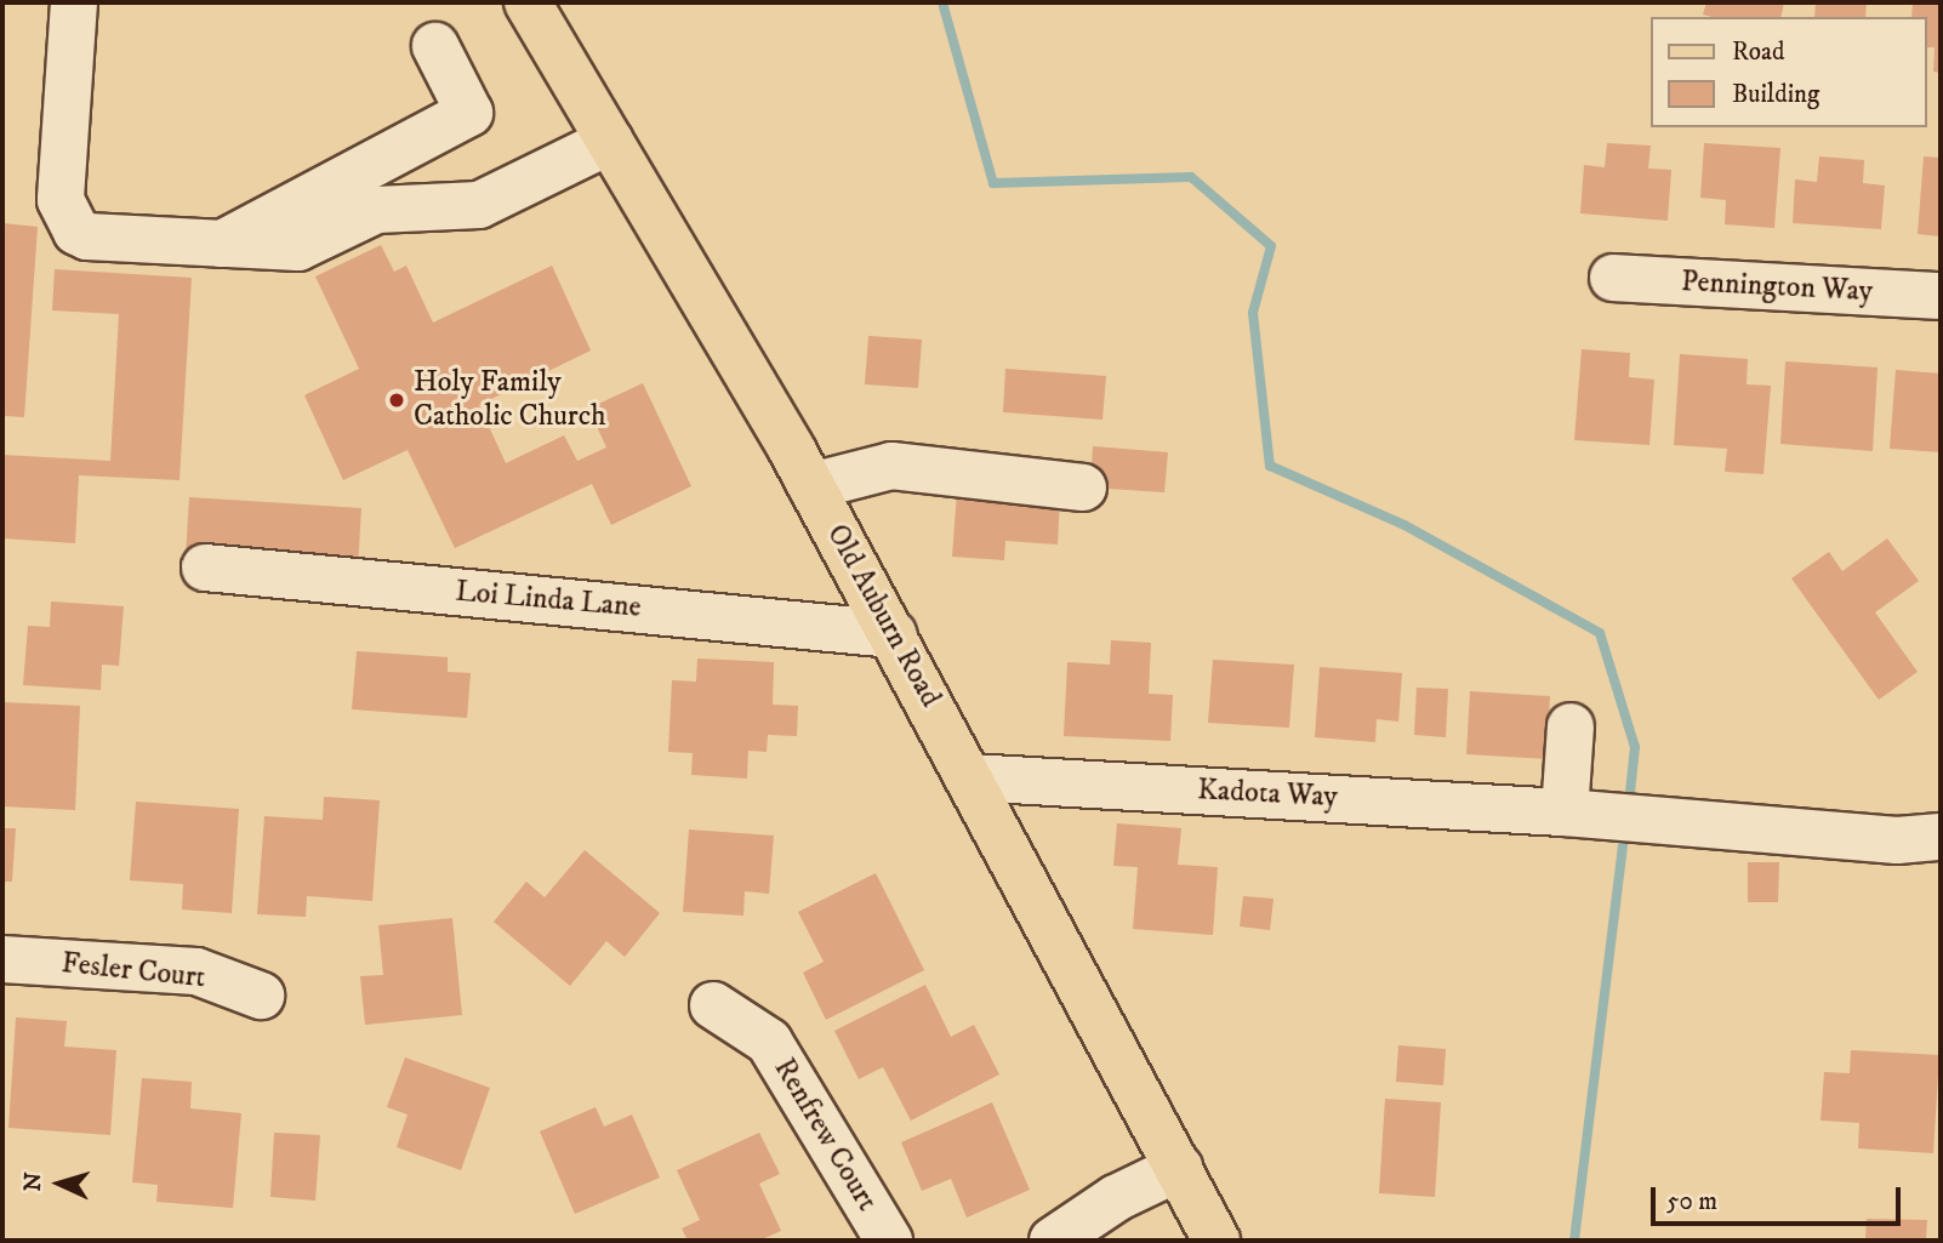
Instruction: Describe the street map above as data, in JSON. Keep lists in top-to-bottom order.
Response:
{
  "streets": {
    "main road": ["Old Auburn Road"],
    "street": [
      "Pennington Way",
      "Loi Linda Lane",
      "Kadota Way",
      "Fesler Court",
      "Renfrew Court"
    ]
  },
  "crossings": [
    ["Loi Linda Lane", "Old Auburn Road"],
    ["Old Auburn Road", "Kadota Way"]
  ],
  "places": ["Holy Family Catholic Church"],
  "legend": ["Road", "Building"],
  "scale_bar": "50 m",
  "north": "left"
}
